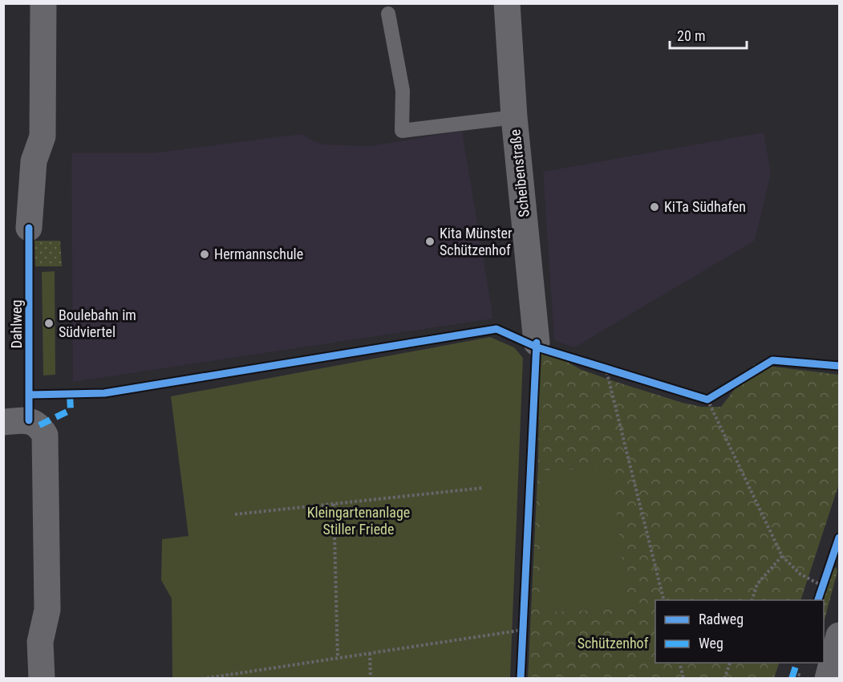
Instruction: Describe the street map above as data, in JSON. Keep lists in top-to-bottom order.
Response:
{
  "streets": {
    "street": ["Scheibenstraße"],
    "cycle path": ["Dahlweg"]
  },
  "parks": ["Kleingartenanlage Stiller Friede", "Schützenhof"],
  "places": [
    "KiTa Südhafen",
    "Kita Münster Schützenhof",
    "Hermannschule",
    "Boulebahn im Südviertel"
  ],
  "legend": ["Radweg", "Weg"],
  "scale_bar": "20 m"
}
